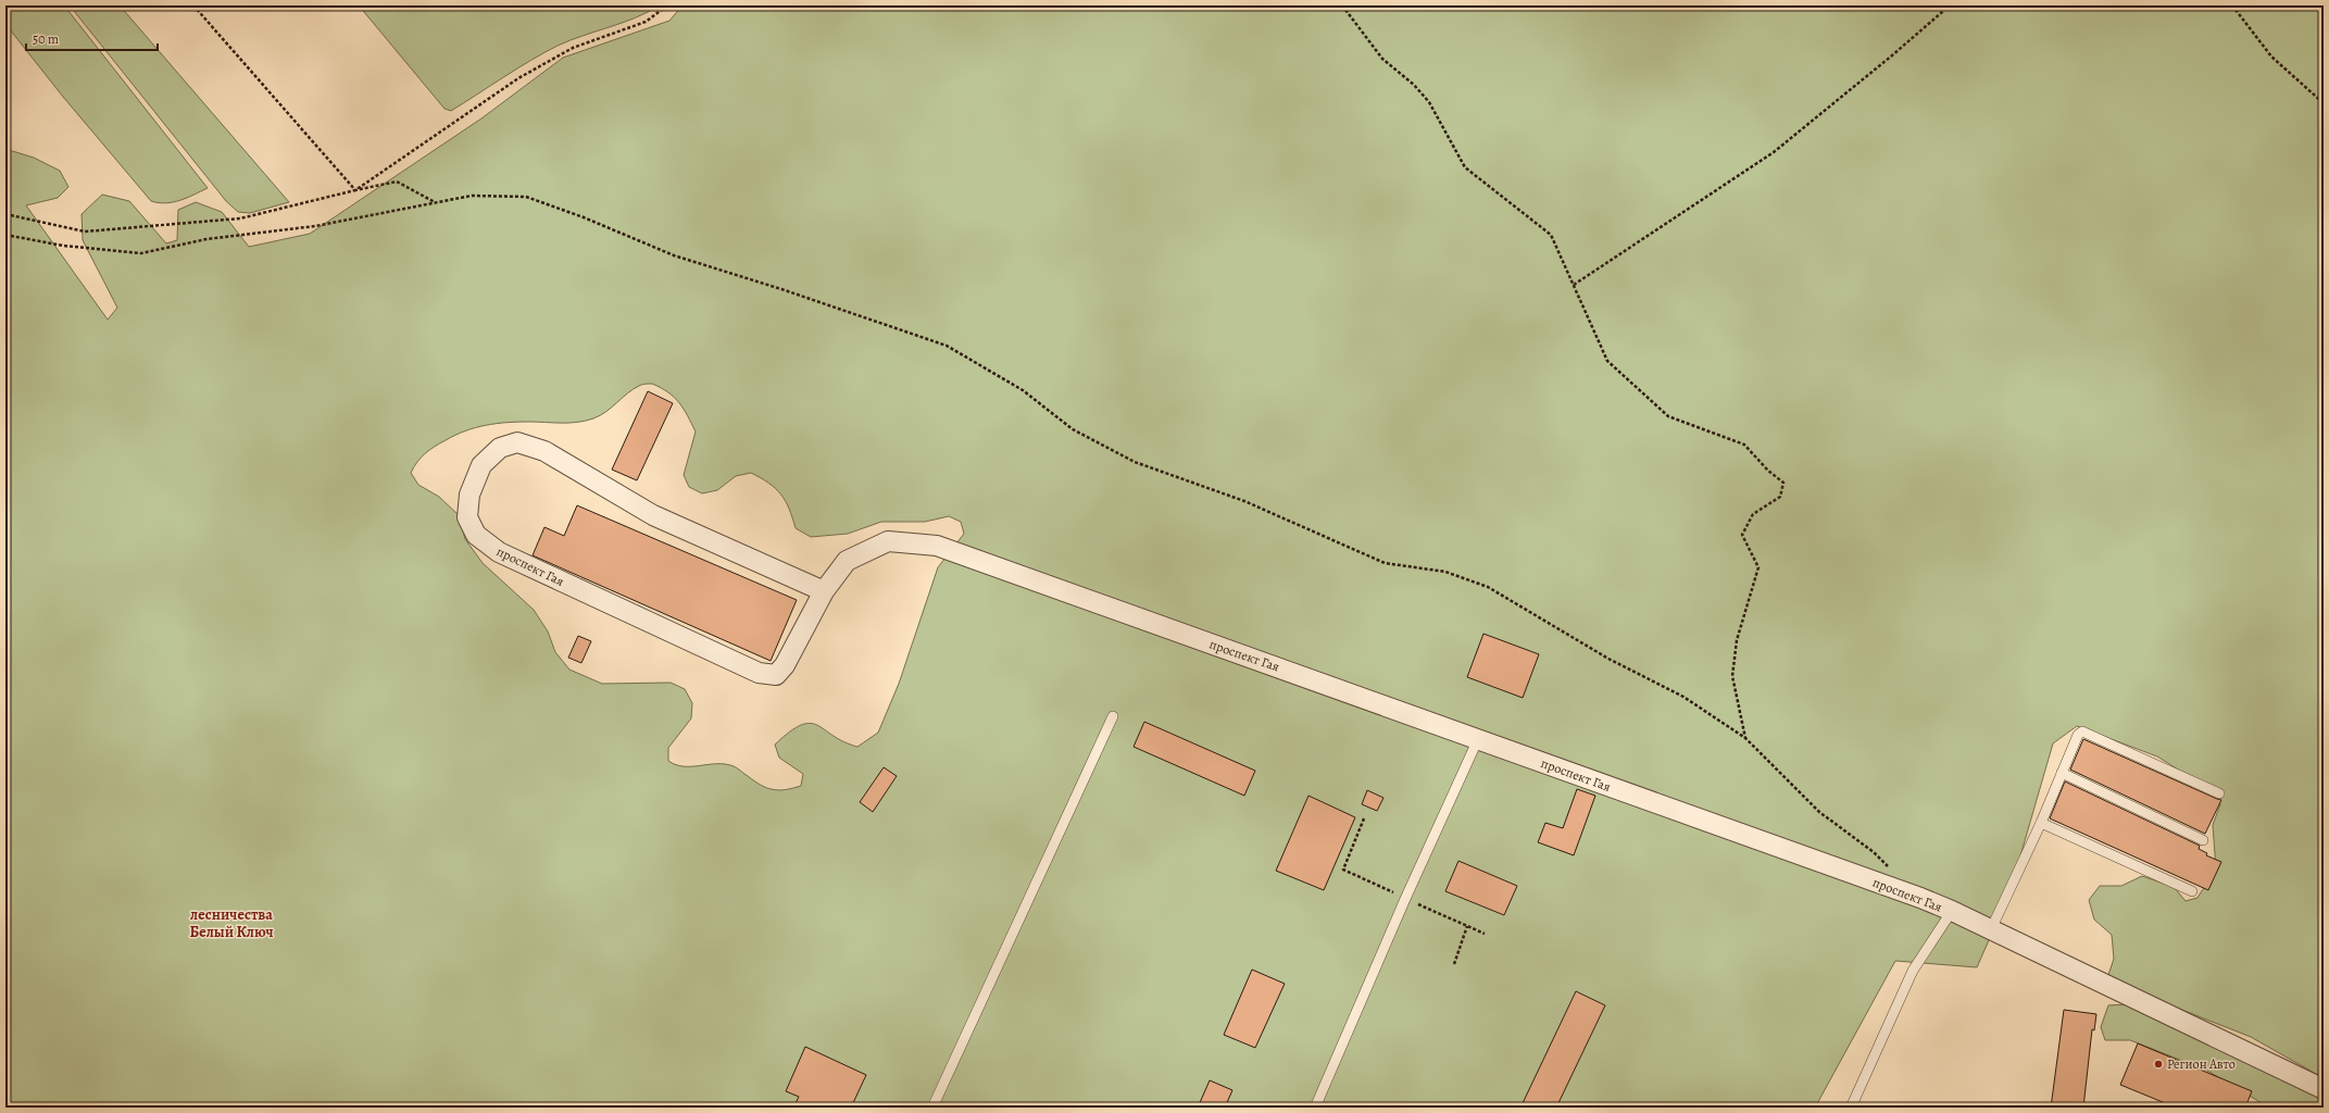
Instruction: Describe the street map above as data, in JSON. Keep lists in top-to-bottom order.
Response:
{
  "streets": {
    "street": ["проспект Гая"]
  },
  "districts": ["лесничества Белый Ключ"],
  "places": ["Регион Авто"],
  "scale_bar": "50 m"
}
